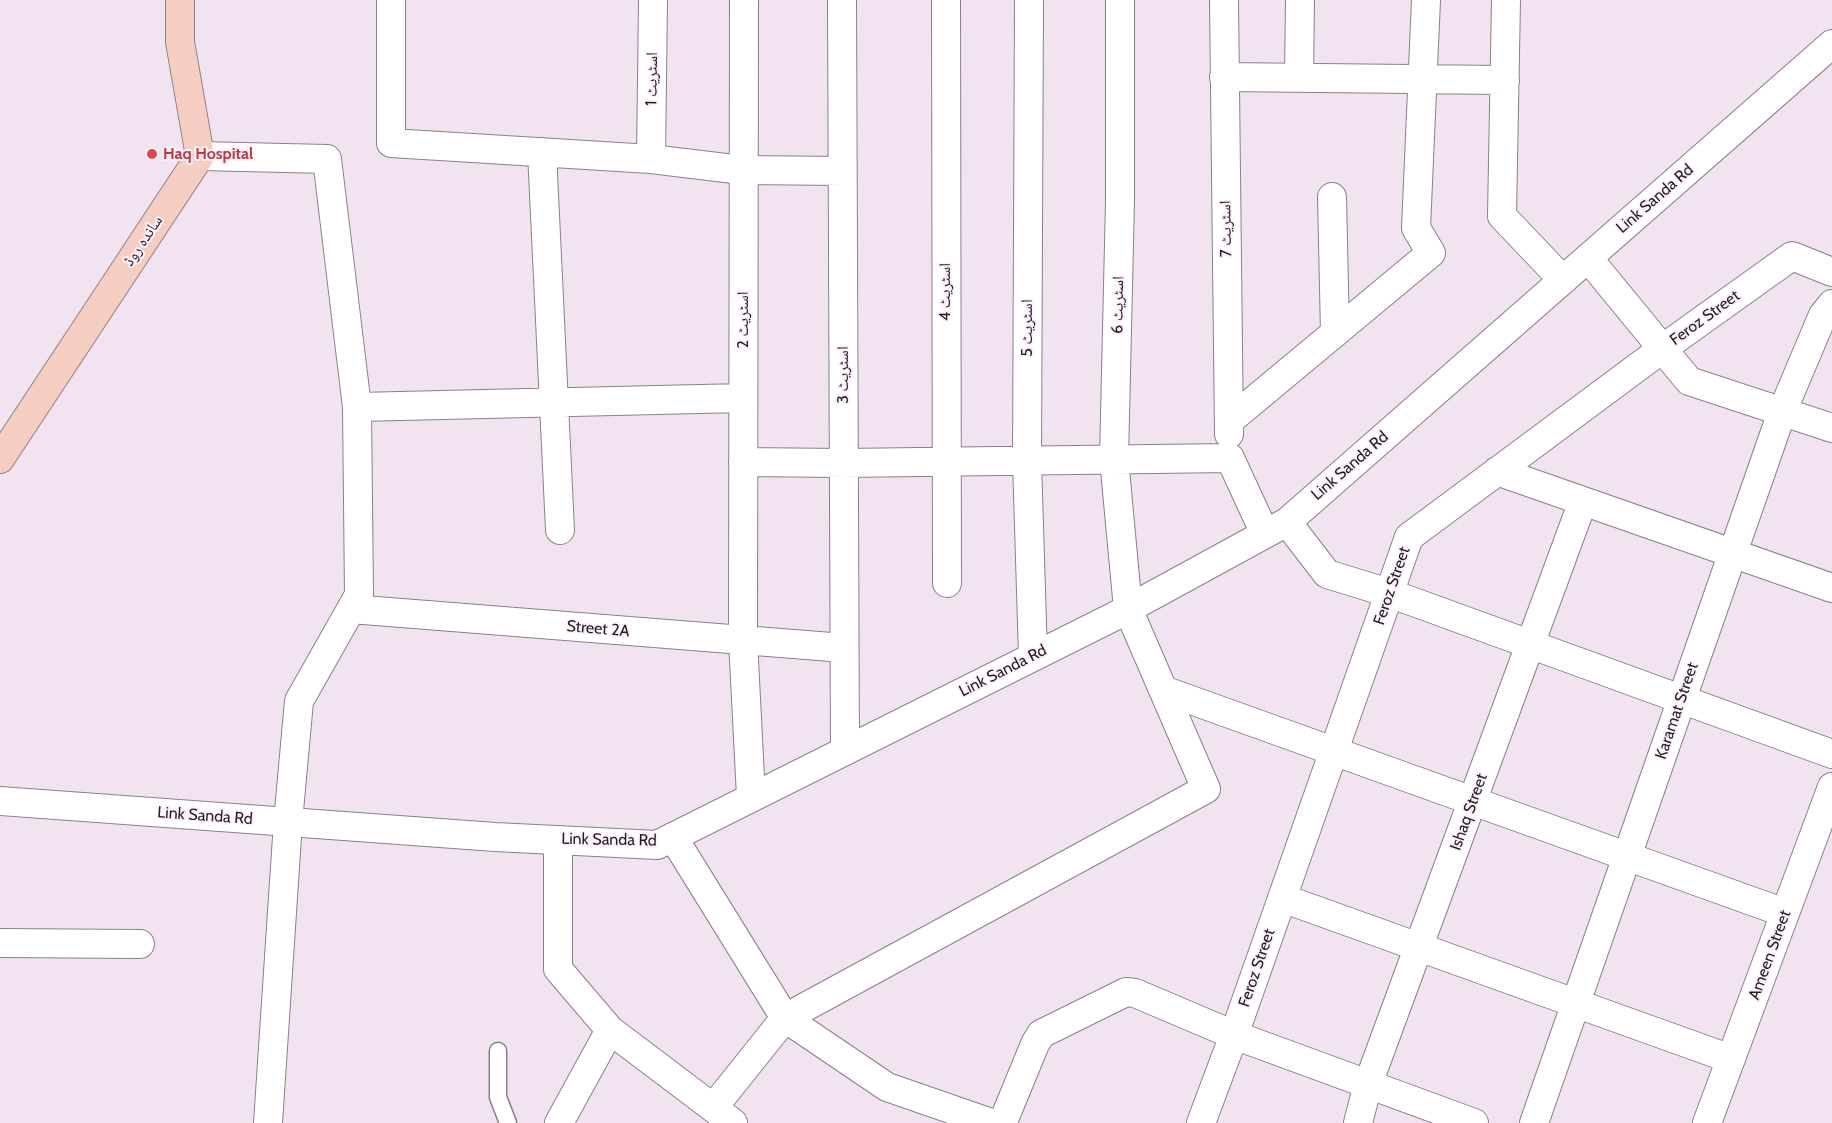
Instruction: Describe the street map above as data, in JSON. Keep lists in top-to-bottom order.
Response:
{
  "streets": {
    "main road": ["ساندہ روڈ"],
    "street": [
      "اسٹریٹ 1",
      "Link Sanda Rd",
      "اسٹریٹ 7",
      "اسٹریٹ 4",
      "اسٹریٹ 6",
      "Feroz Street",
      "اسٹریٹ 2",
      "اسٹریٹ 5",
      "اسٹریٹ 3",
      "Street 2A",
      "Karamat Street",
      "Ishaq Street",
      "Ameen Street"
    ]
  },
  "crossings": [
    ["Link Sanda Rd", "اسٹریٹ 6"],
    ["Link Sanda Rd", "اسٹریٹ 2"],
    ["Link Sanda Rd", "اسٹریٹ 5"],
    ["Link Sanda Rd", "اسٹریٹ 3"],
    ["اسٹریٹ 2", "Street 2A"],
    ["اسٹریٹ 3", "Street 2A"]
  ],
  "places": ["Haq Hospital"]
}
